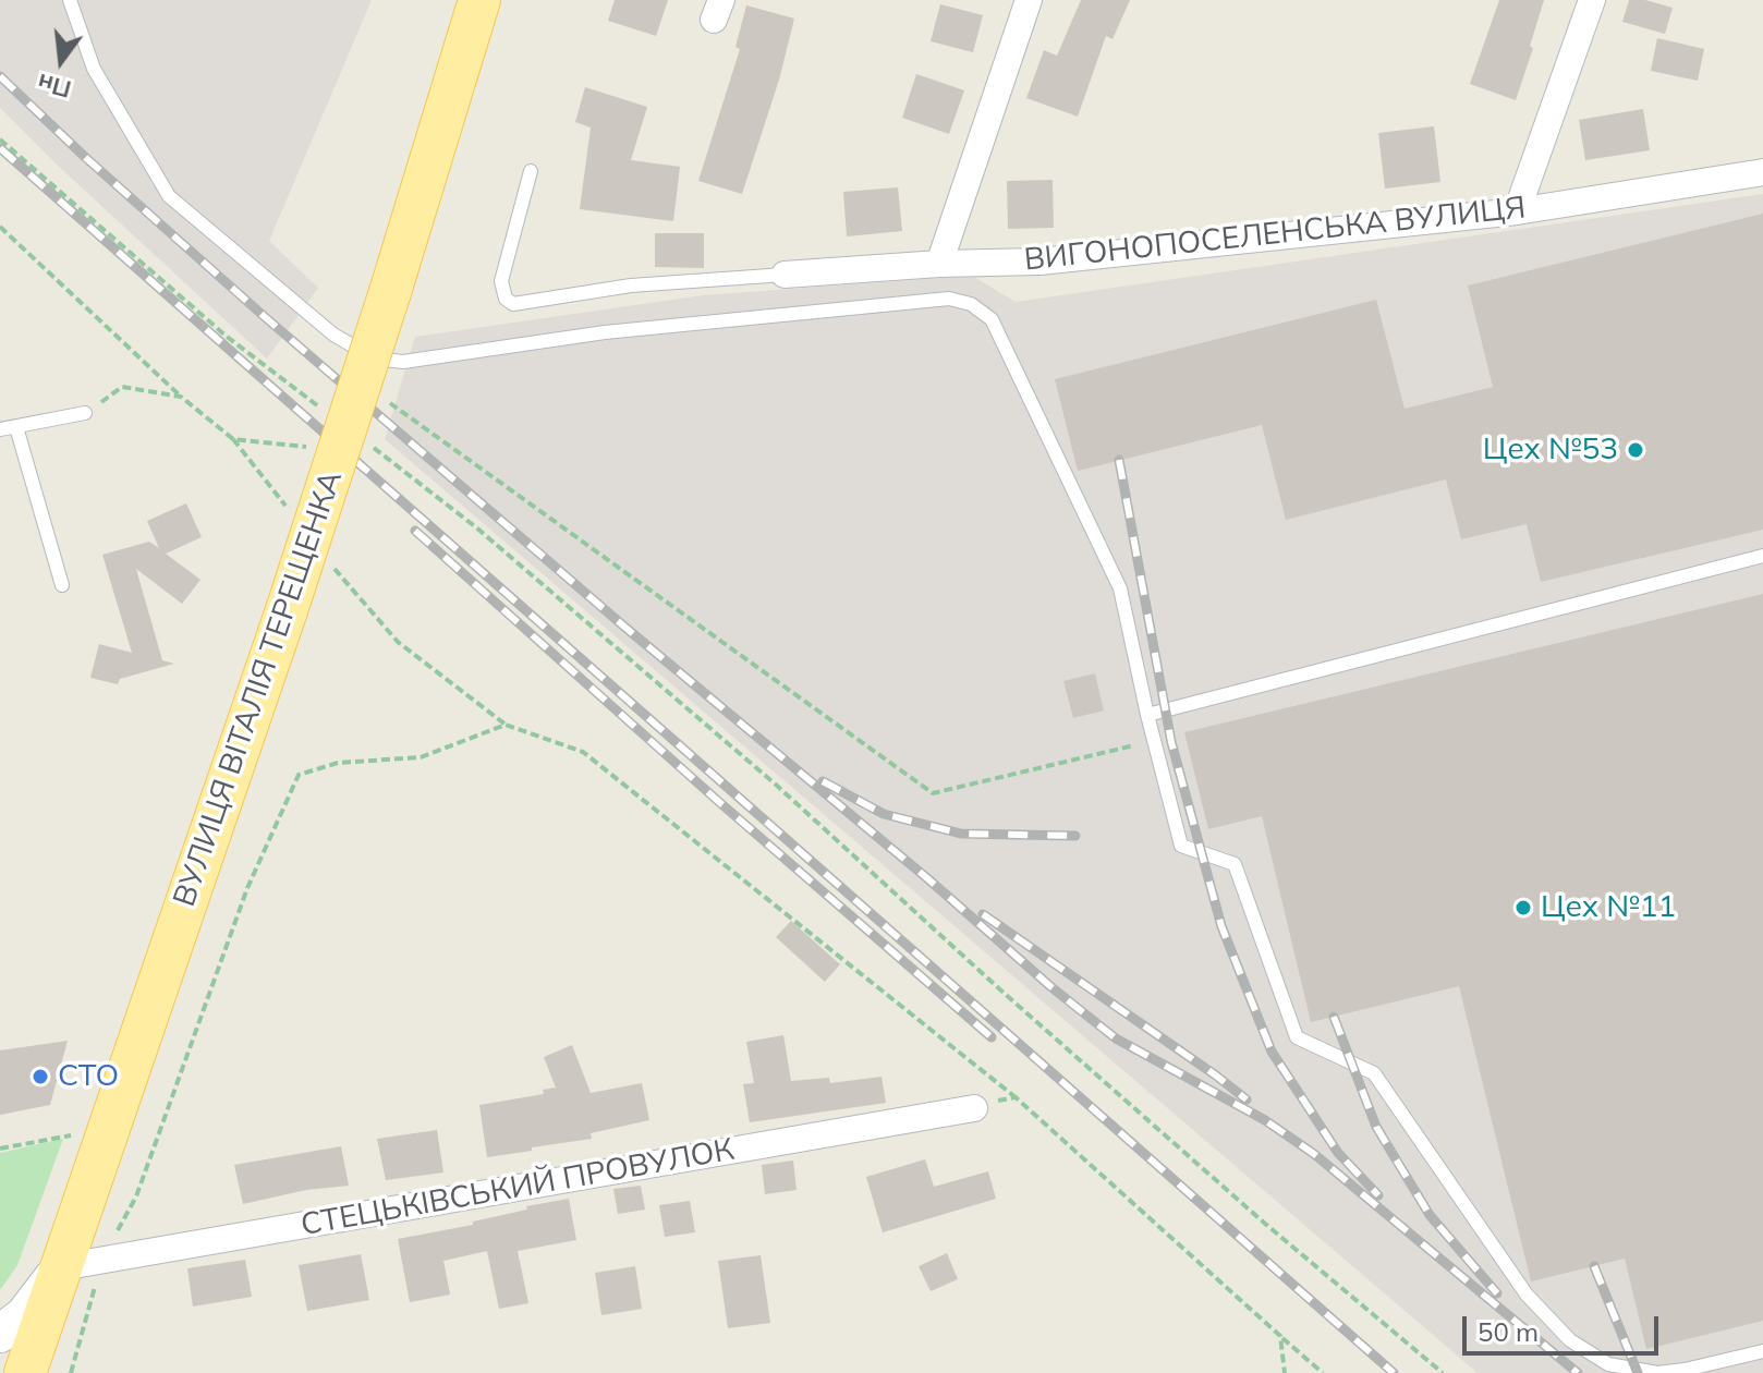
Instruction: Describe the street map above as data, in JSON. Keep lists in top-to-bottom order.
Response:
{
  "streets": {
    "main road": ["ВУЛИЦЯ ВІТАЛІЯ ТЕРЕЩЕНКА"],
    "street": ["ВИГОНОПОСЕЛЕНСЬКА ВУЛИЦЯ", "СТЕЦЬКІВСЬКИЙ ПРОВУЛОК"]
  },
  "crossings": [
    ["ВУЛИЦЯ ВІТАЛІЯ ТЕРЕЩЕНКА", "СТЕЦЬКІВСЬКИЙ ПРОВУЛОК"]
  ],
  "places": ["Цех №53", "Цех №11", "СТО"],
  "scale_bar": "50 m",
  "north": "bottom"
}
